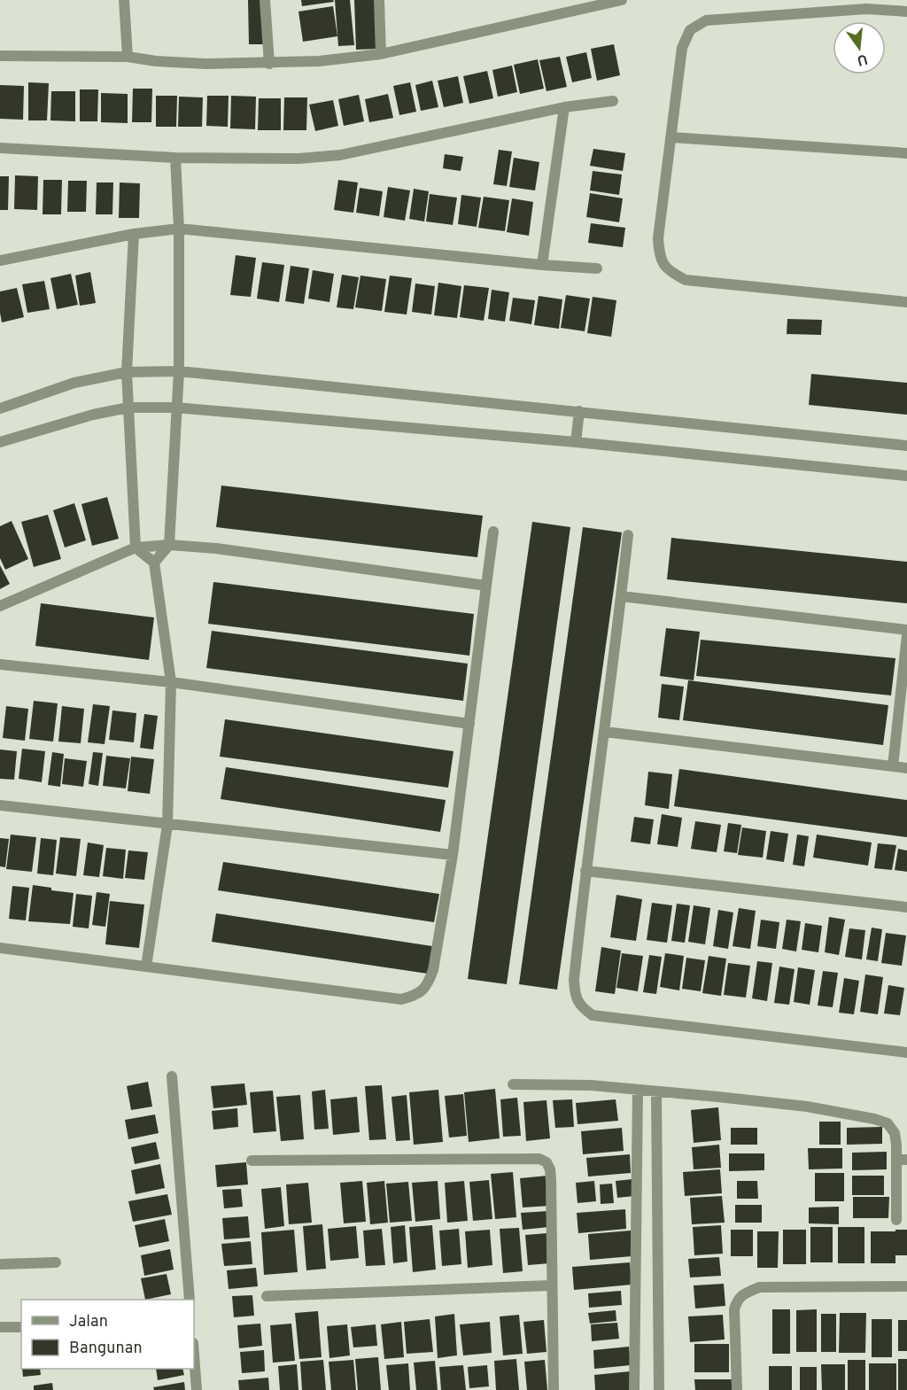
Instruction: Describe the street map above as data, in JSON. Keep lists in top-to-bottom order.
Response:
{
  "legend": ["Jalan", "Bangunan"],
  "north": "bottom"
}
